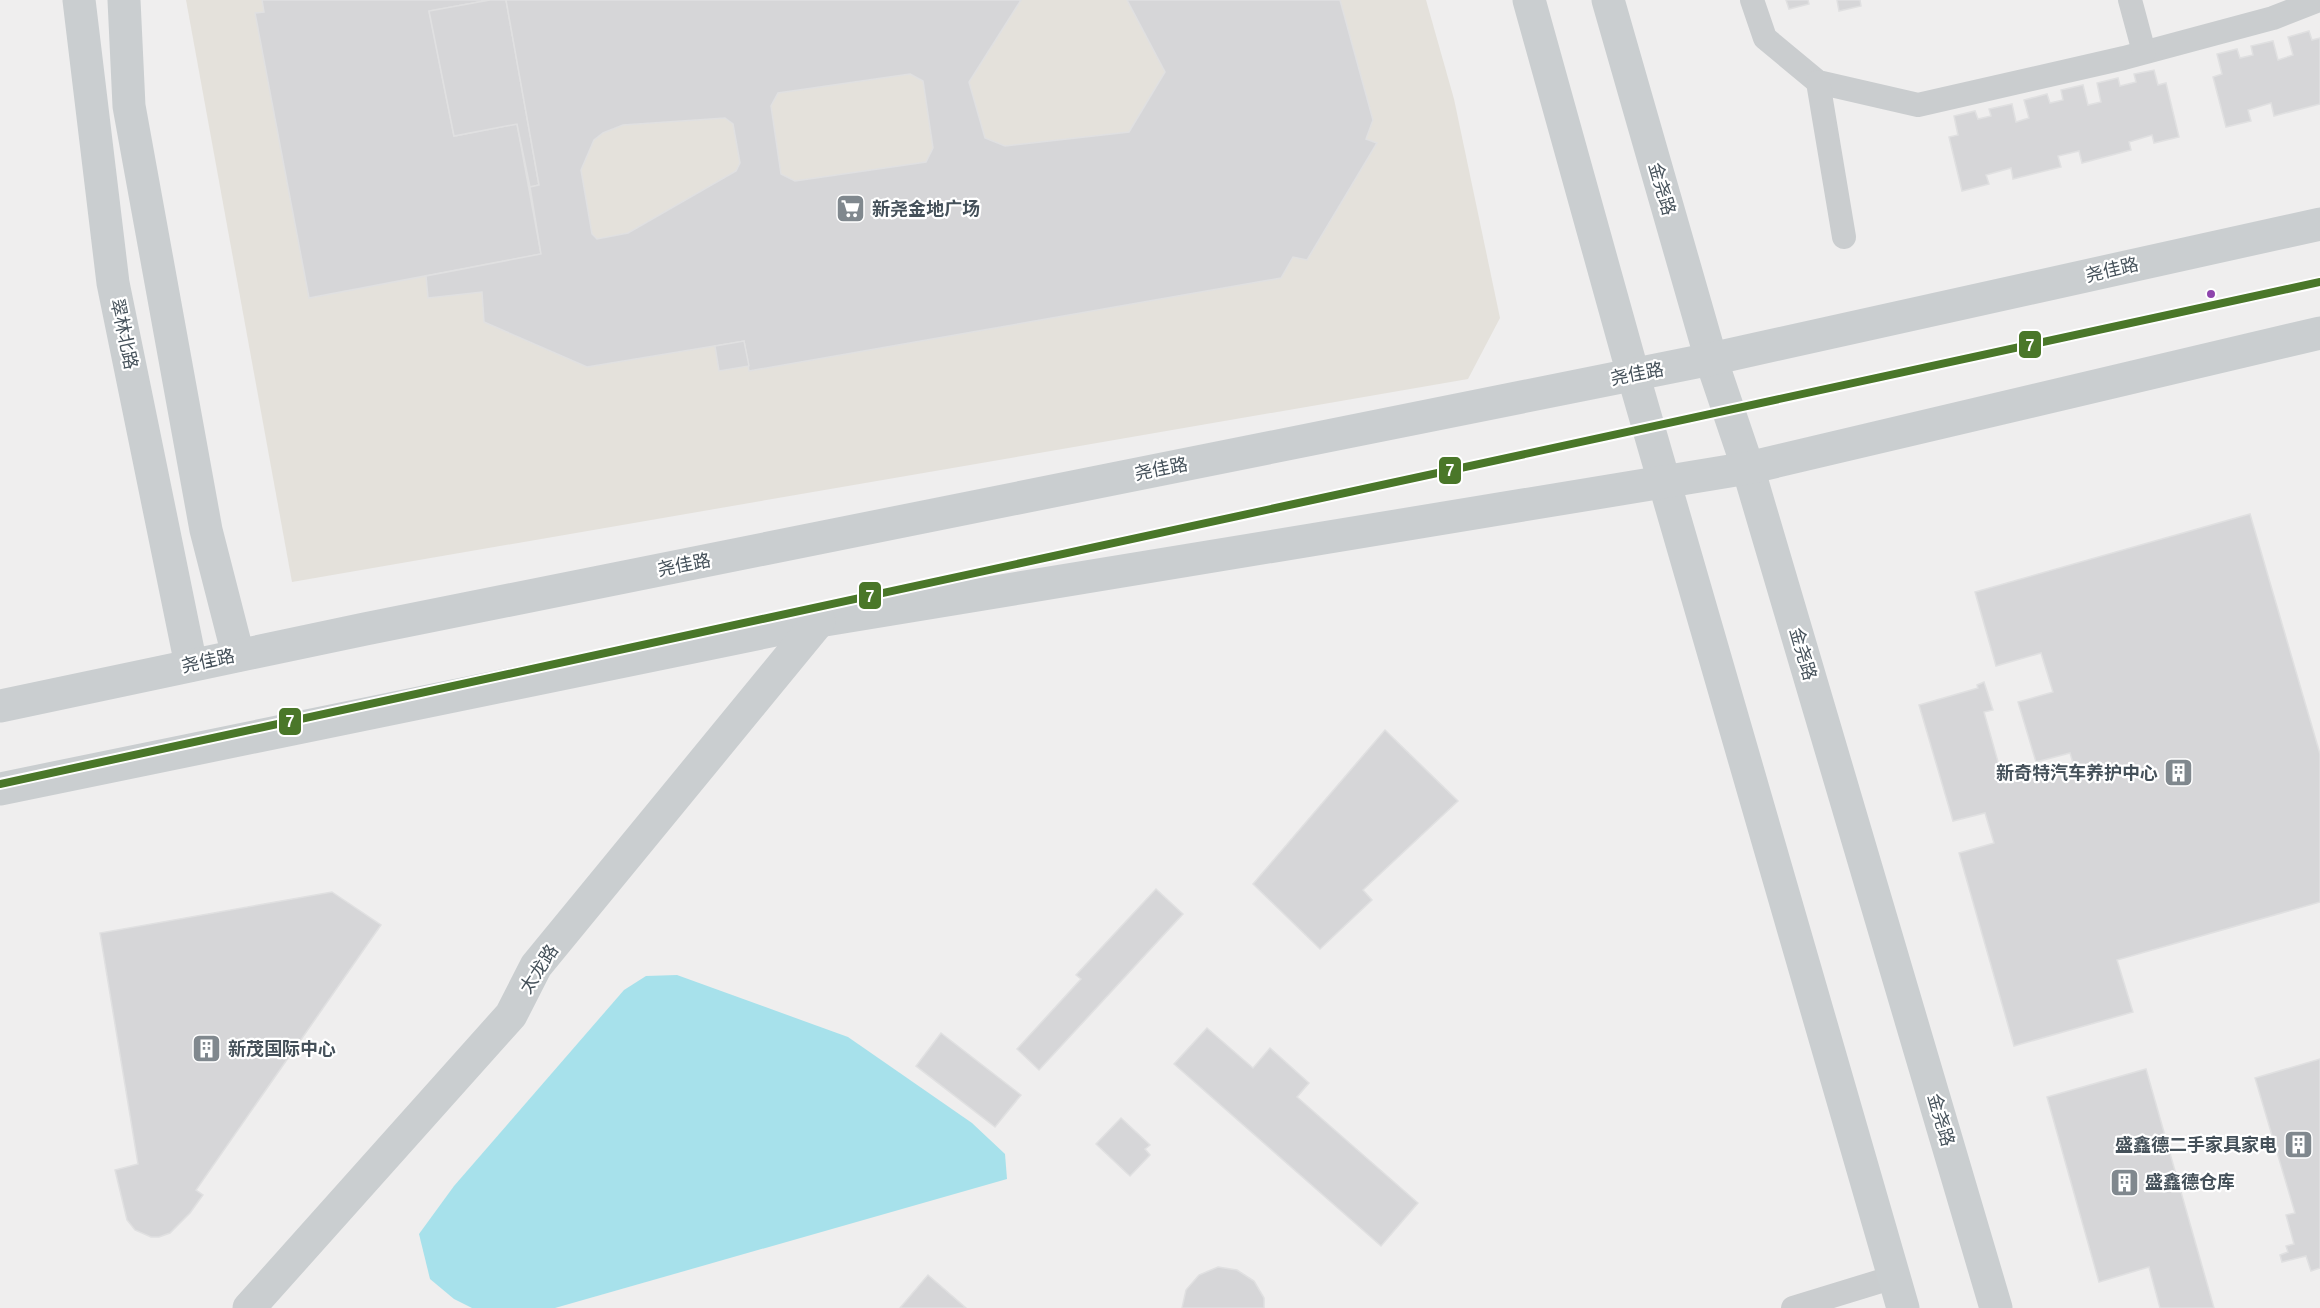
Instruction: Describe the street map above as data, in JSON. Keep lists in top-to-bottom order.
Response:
{
  "streets": {
    "main road": [
      "金尧路",
      "尧佳路",
      "翠林北路",
      "太龙路"
    ]
  },
  "crossings": [
    ["金尧路", "尧佳路"],
    ["尧佳路", "翠林北路"]
  ],
  "places": {
    "supermarket": ["新尧金地广场"],
    "building": [
      "新奇特汽车养护中心",
      "新茂国际中心",
      "盛鑫德二手家具家电",
      "盛鑫德仓库"
    ]
  },
  "lines": ["transit line 7"]
}
